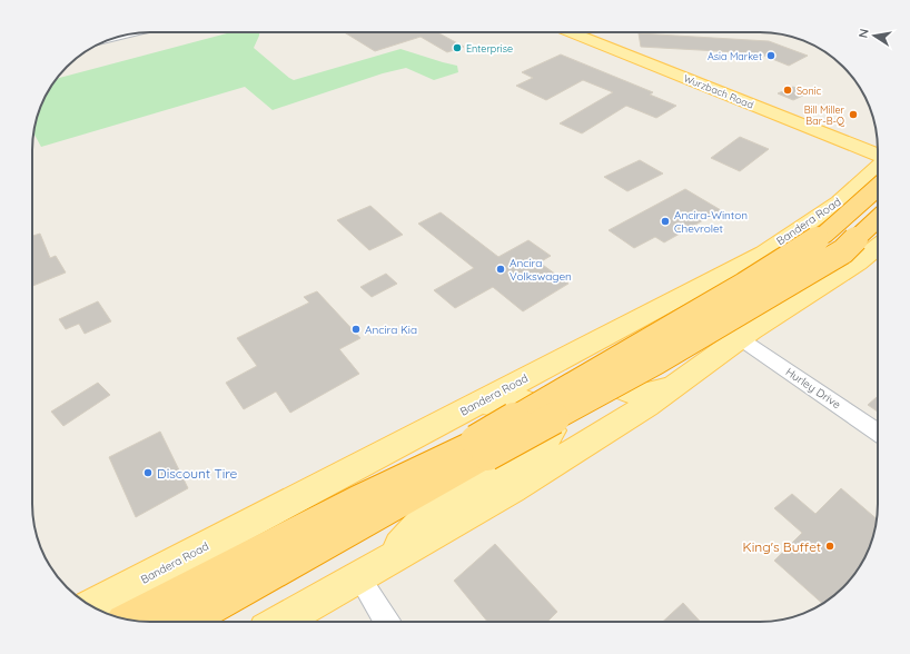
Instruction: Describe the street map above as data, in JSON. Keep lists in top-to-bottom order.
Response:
{
  "streets": {
    "main road": ["Wurzbach Road", "Bandera Road"],
    "street": ["Hurley Drive"]
  },
  "places": [
    "Enterprise",
    "Asia Market",
    "Sonic",
    "Bill Miller Bar-B-Q",
    "Ancira-Winton Chevrolet",
    "Ancira Volkswagen",
    "Ancira Kia",
    "Discount Tire",
    "King's Buffet"
  ],
  "north": "left"
}
